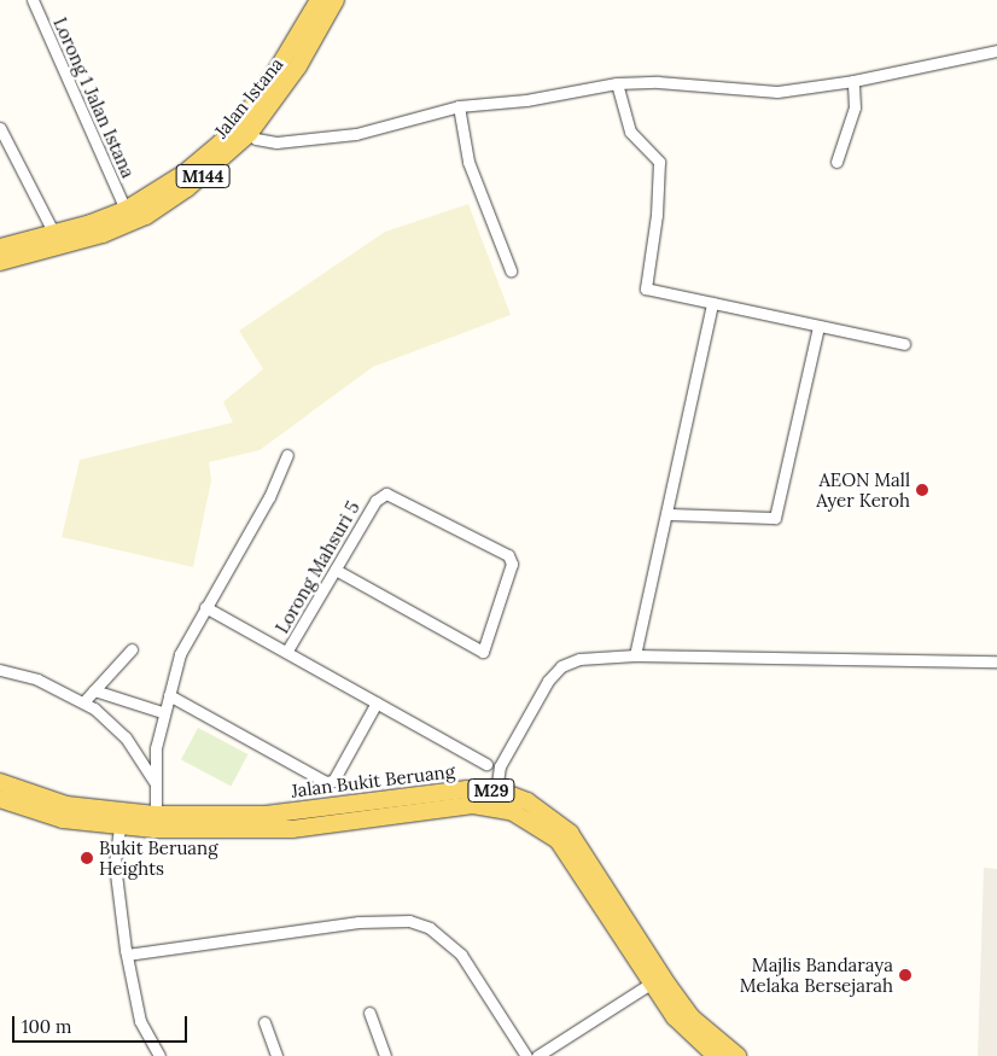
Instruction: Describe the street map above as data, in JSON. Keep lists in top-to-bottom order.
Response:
{
  "streets": {
    "main road": [
      "Jalan Istana",
      "M144",
      "Jalan Bukit Beruang",
      "M29"
    ],
    "street": ["Lorong 1 Jalan Istana", "Lorong Mahsuri 5"]
  },
  "crossings": [
    ["Lorong 1 Jalan Istana", "Jalan Istana"]
  ],
  "places": ["AEON Mall Ayer Keroh", "Bukit Beruang Heights", "Majlis Bandaraya Melaka Bersejarah"],
  "scale_bar": "100 m"
}
